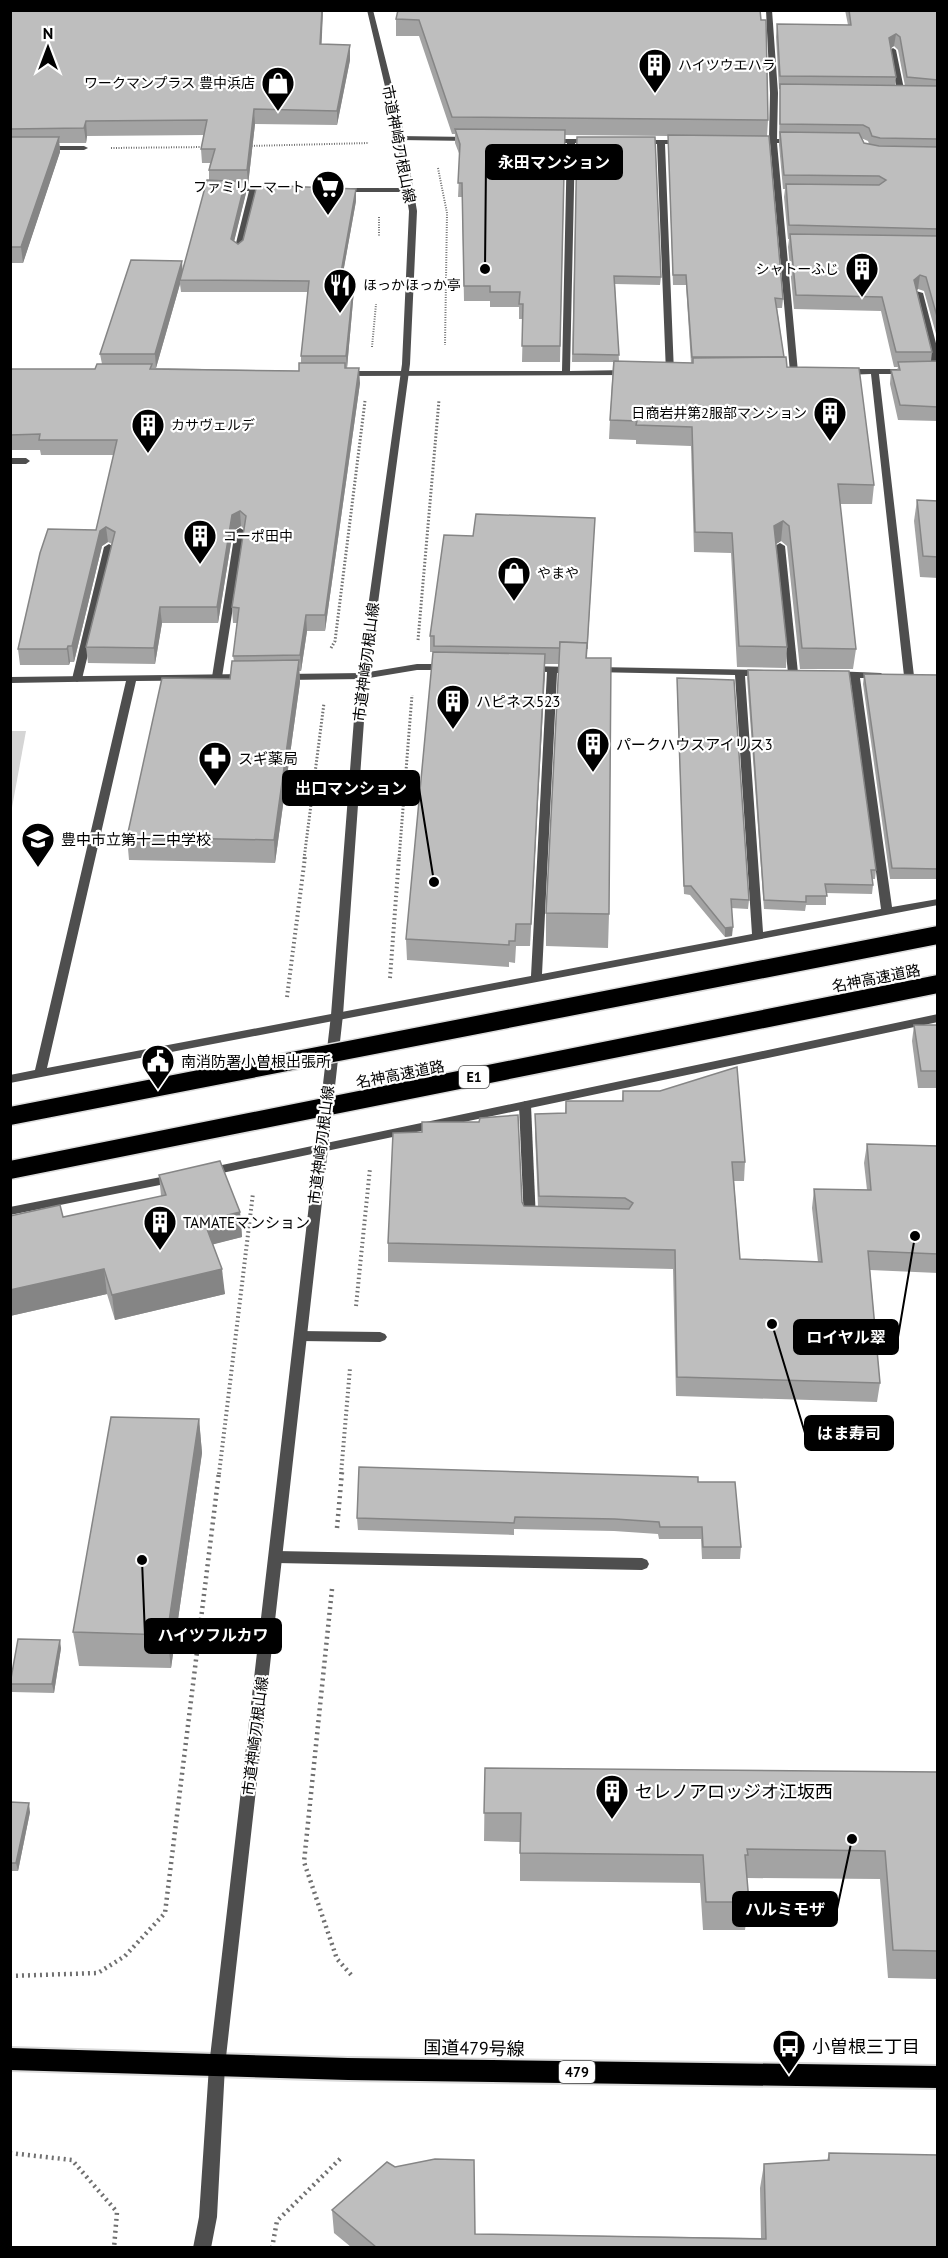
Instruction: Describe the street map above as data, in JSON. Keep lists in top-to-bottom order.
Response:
{
  "streets": {
    "highway": [
      "名神高速道路",
      "E1",
      "国道479号線",
      "479"
    ],
    "street": ["市道神崎刀根山線"]
  },
  "crossings": [
    ["市道神崎刀根山線", "国道479号線"]
  ],
  "places": {
    "building": [
      "ハイツウエハラ",
      "シャトーふじ",
      "日商岩井第2服部マンション",
      "カサヴェルデ",
      "コーポ田中",
      "ハピネス523",
      "パークハウスアイリス3",
      "TAMATEマンション",
      "セレノアロッジオ江坂西"
    ],
    "shop": ["ワークマンプラス 豊中浜店", "やまや"],
    "supermarket": ["ファミリーマート"],
    "other": [
      "永田マンション",
      "出口マンション",
      "ロイヤル翠",
      "はま寿司",
      "ハイツフルカワ",
      "ハルミモザ"
    ],
    "restaurant": ["ほっかほっか亭"],
    "pharmacy": ["スギ薬局"],
    "school or university": ["豊中市立第十二中学校"],
    "public building": ["南消防署小曽根出張所"],
    "bus stop": ["小曽根三丁目"]
  },
  "north": "top"
}
